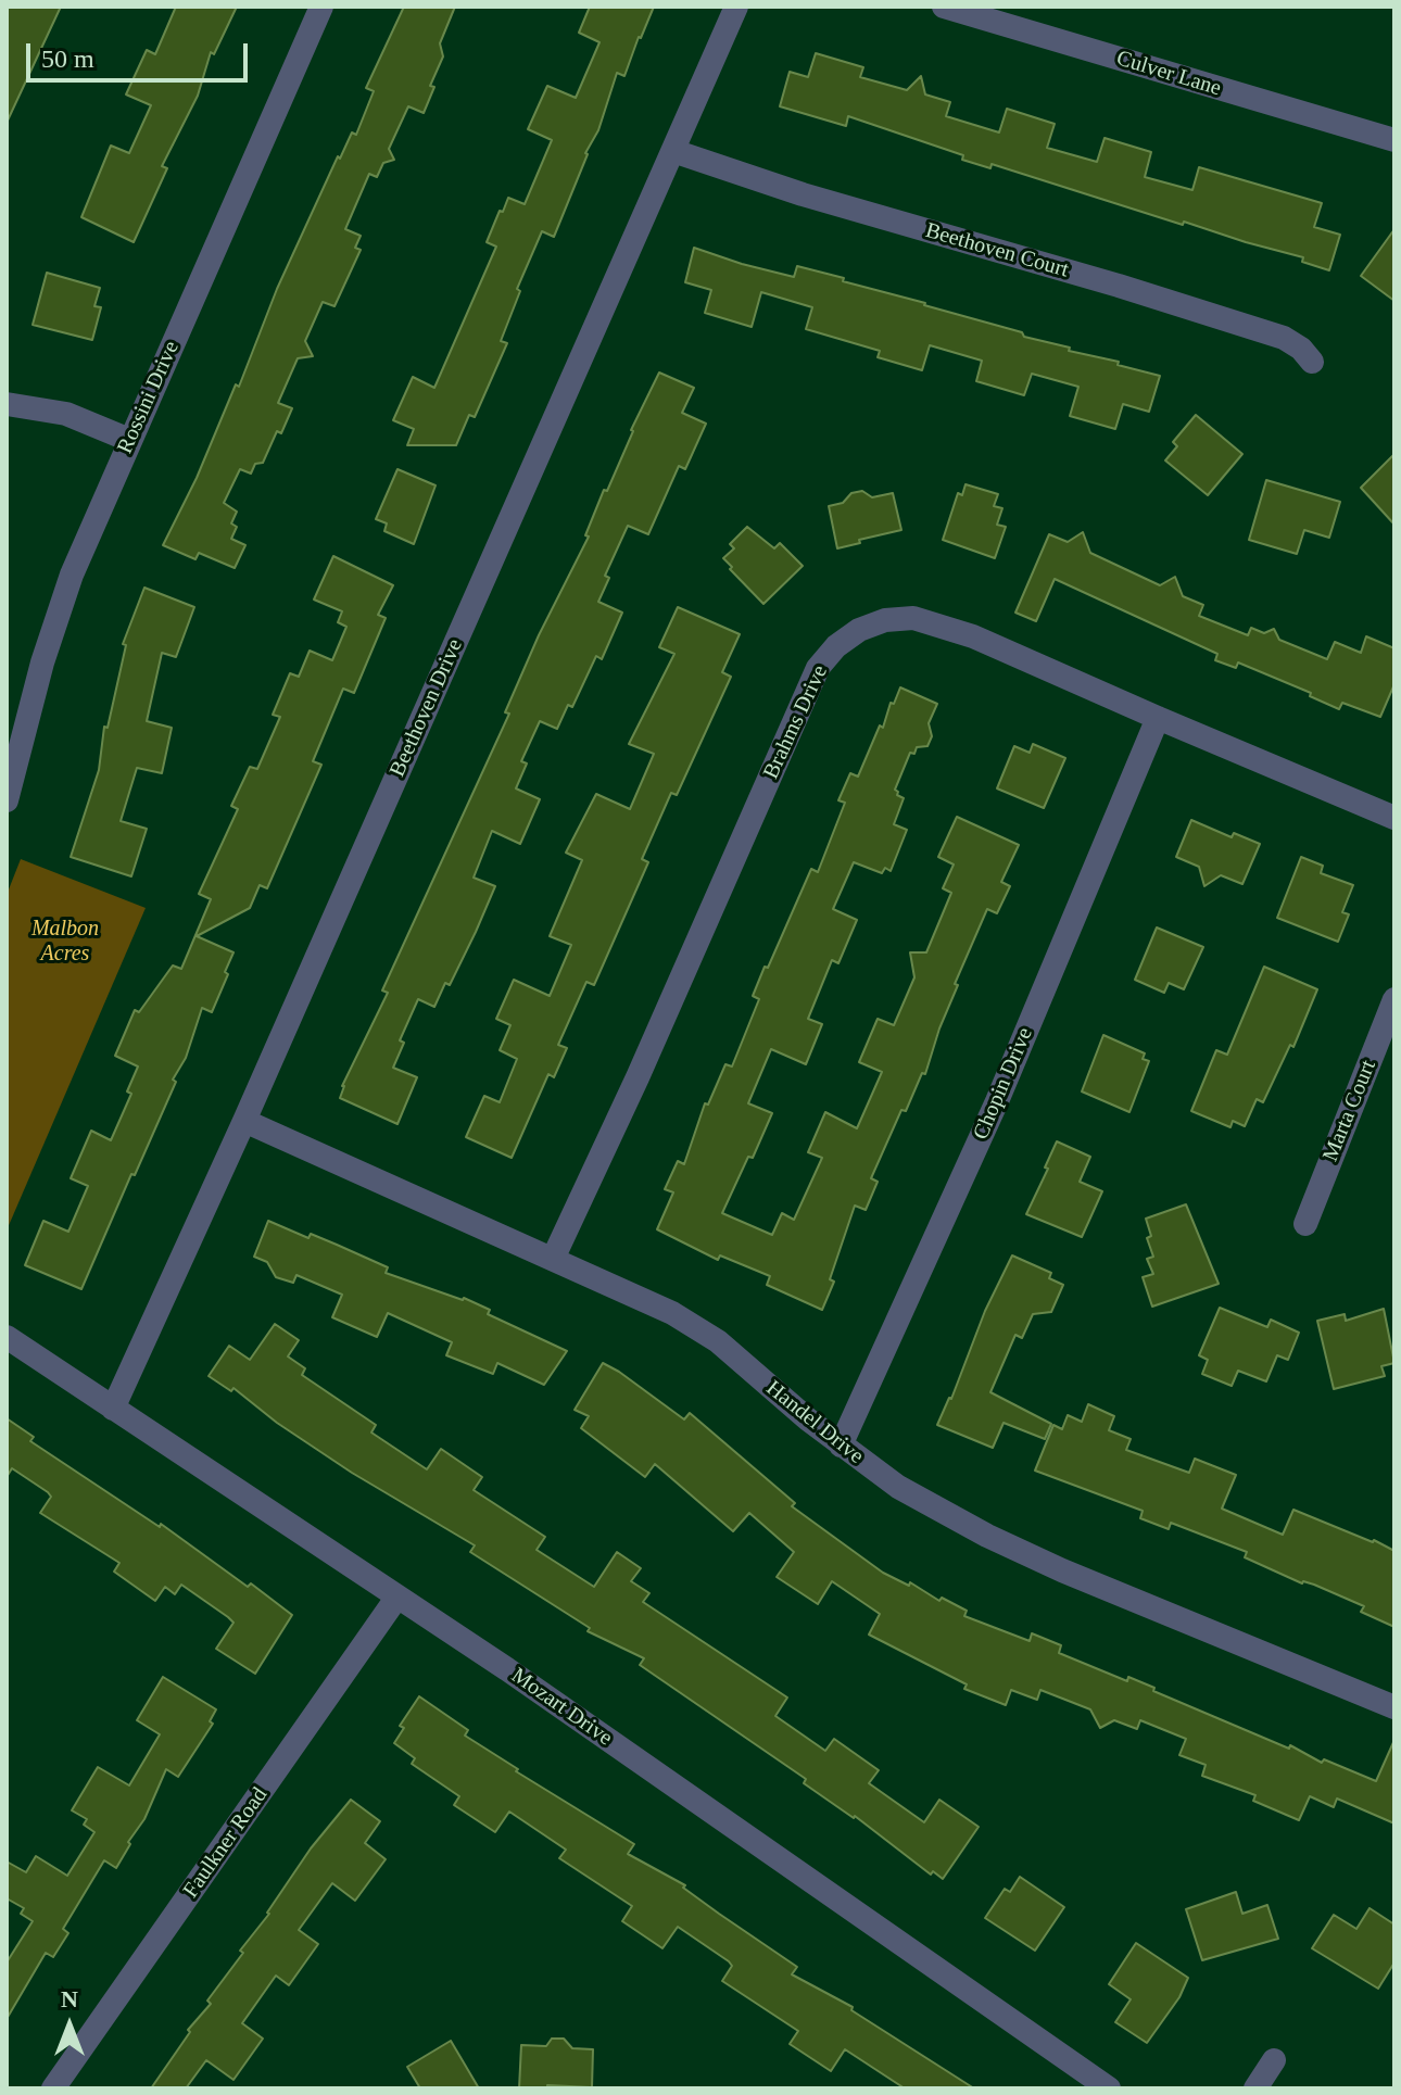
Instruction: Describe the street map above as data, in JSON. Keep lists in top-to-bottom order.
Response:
{
  "streets": {
    "street": [
      "Culver Lane",
      "Beethoven Court",
      "Rossini Drive",
      "Beethoven Drive",
      "Brahms Drive",
      "Chopin Drive",
      "Marta Court",
      "Handel Drive",
      "Mozart Drive",
      "Faulkner Road"
    ]
  },
  "crossings": [
    ["Beethoven Court", "Beethoven Drive"],
    ["Beethoven Drive", "Handel Drive"],
    ["Beethoven Drive", "Mozart Drive"],
    ["Brahms Drive", "Chopin Drive"],
    ["Brahms Drive", "Handel Drive"],
    ["Chopin Drive", "Handel Drive"],
    ["Mozart Drive", "Faulkner Road"]
  ],
  "parks": ["Malbon Acres"],
  "scale_bar": "50 m",
  "north": "top"
}
